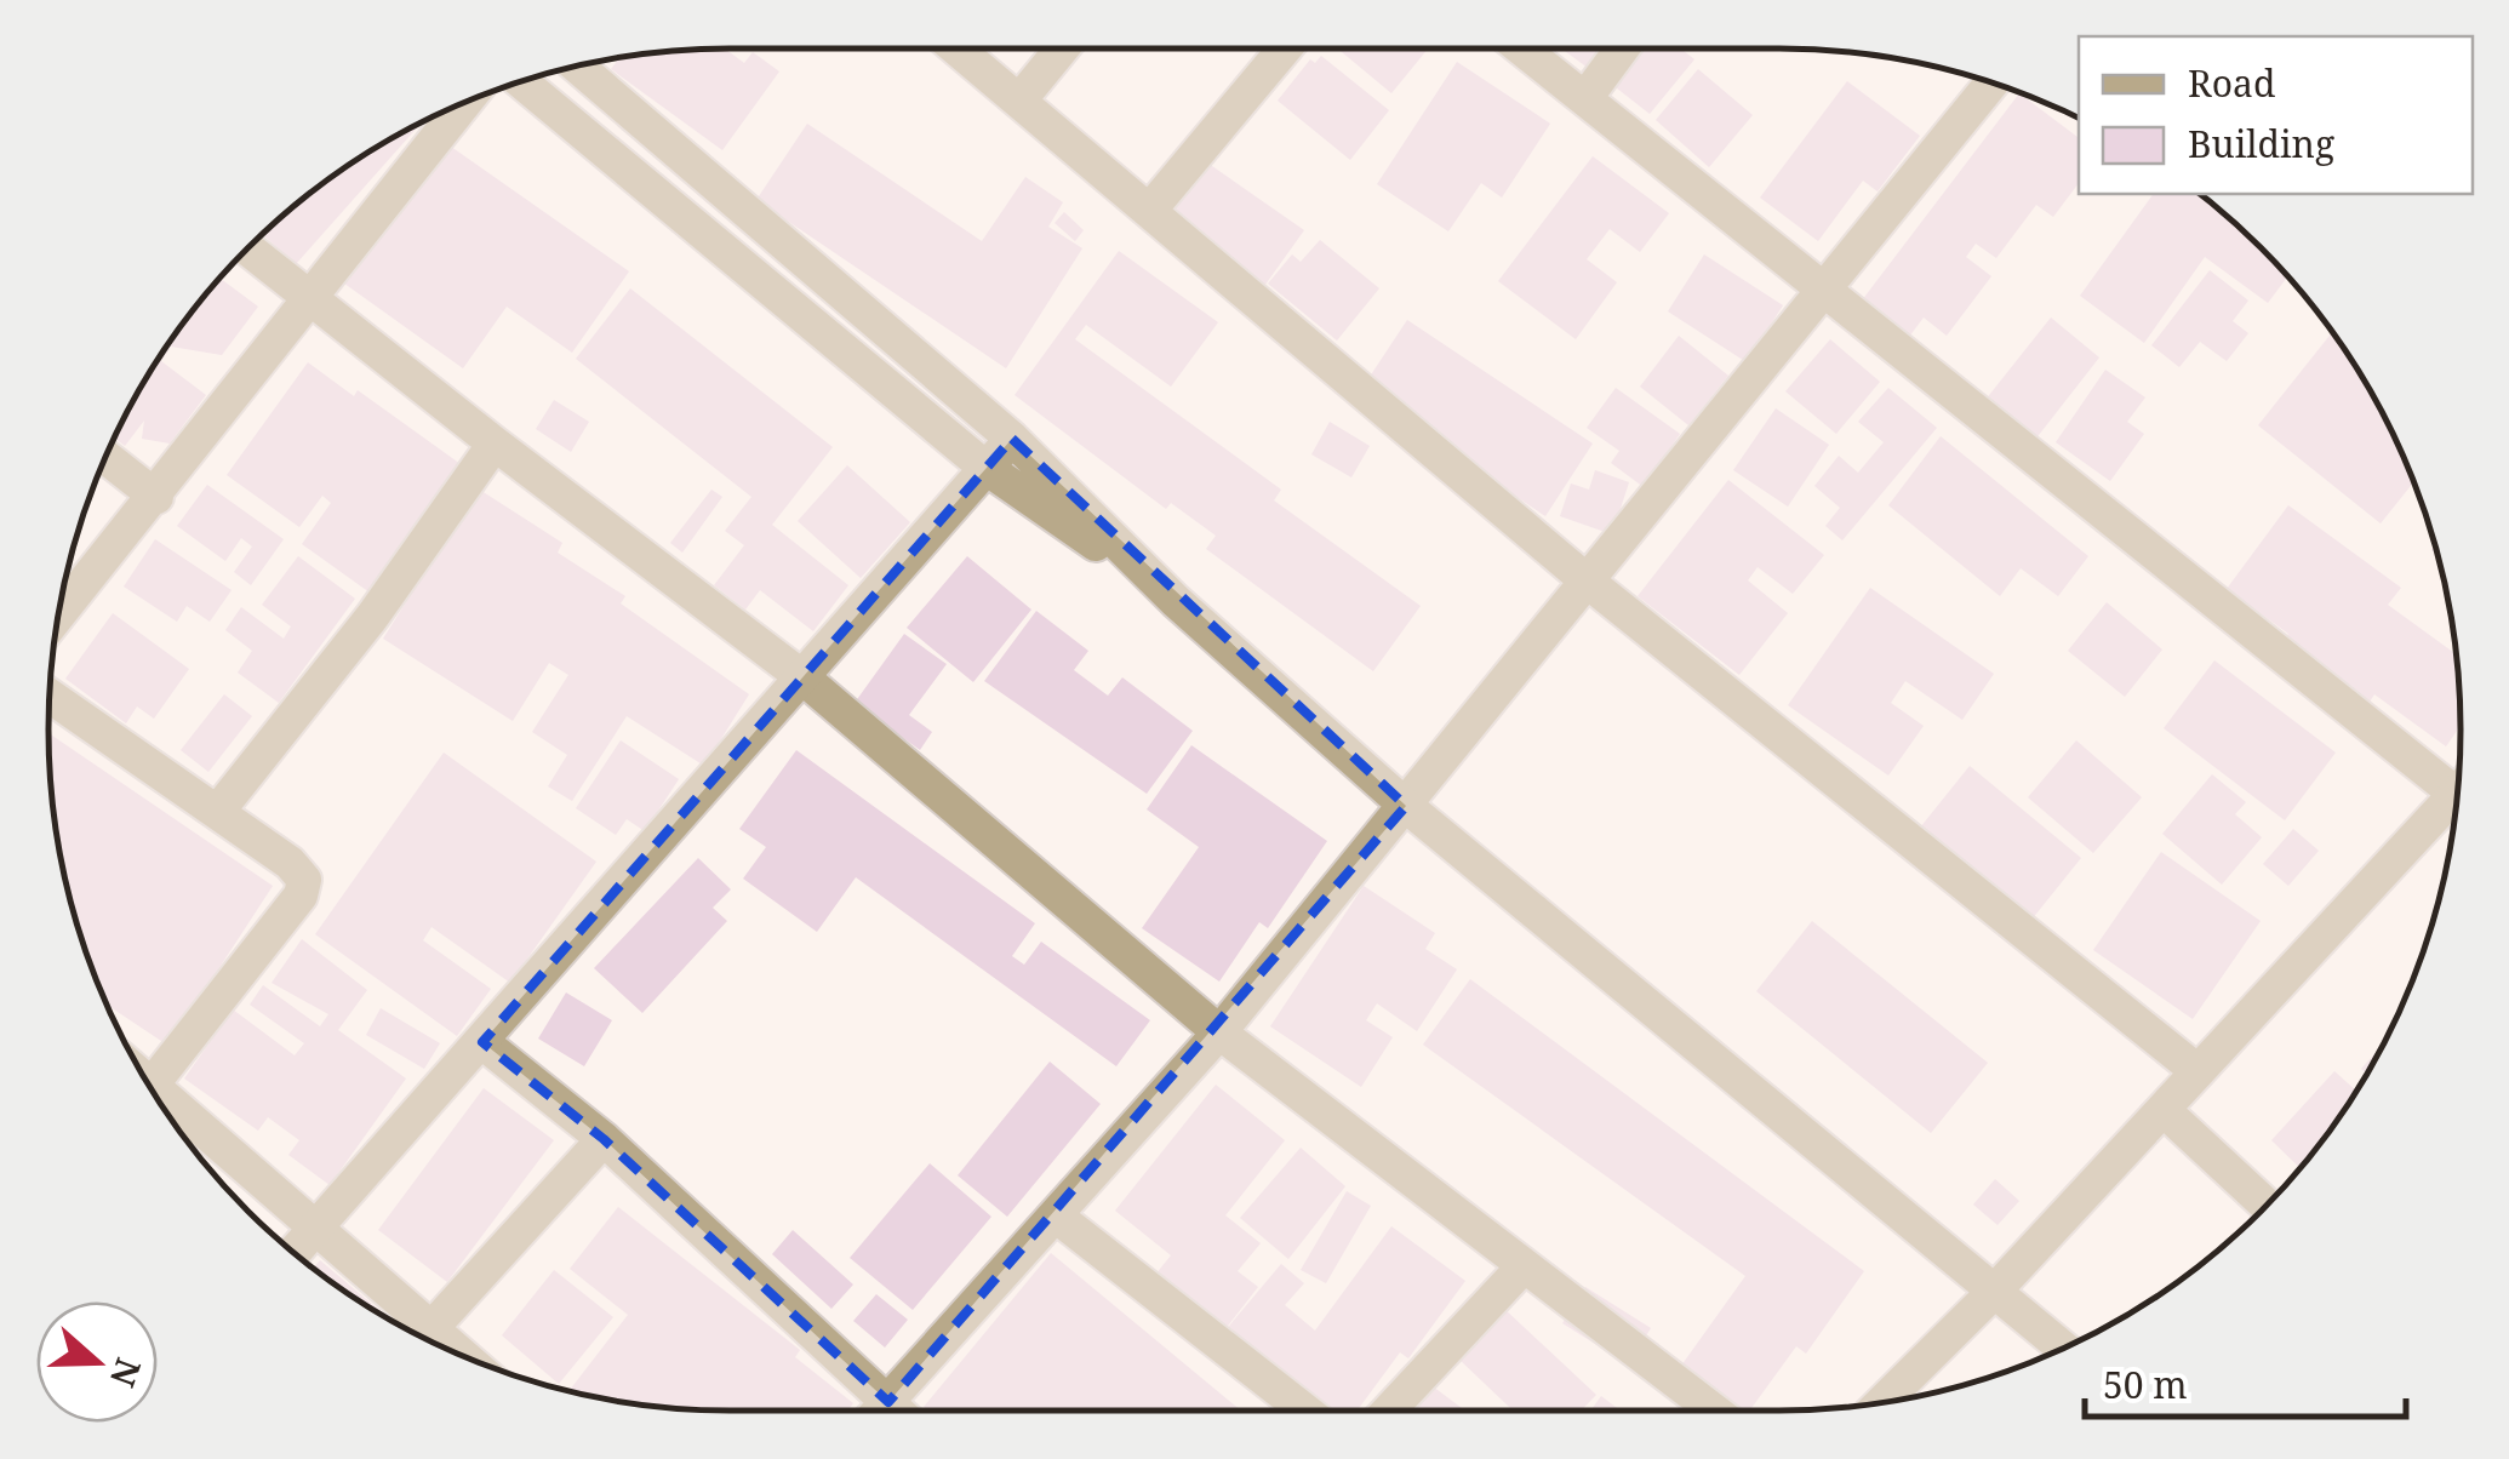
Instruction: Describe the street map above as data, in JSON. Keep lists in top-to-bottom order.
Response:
{
  "legend": ["Road", "Building"],
  "scale_bar": "50 m",
  "north": "right"
}
